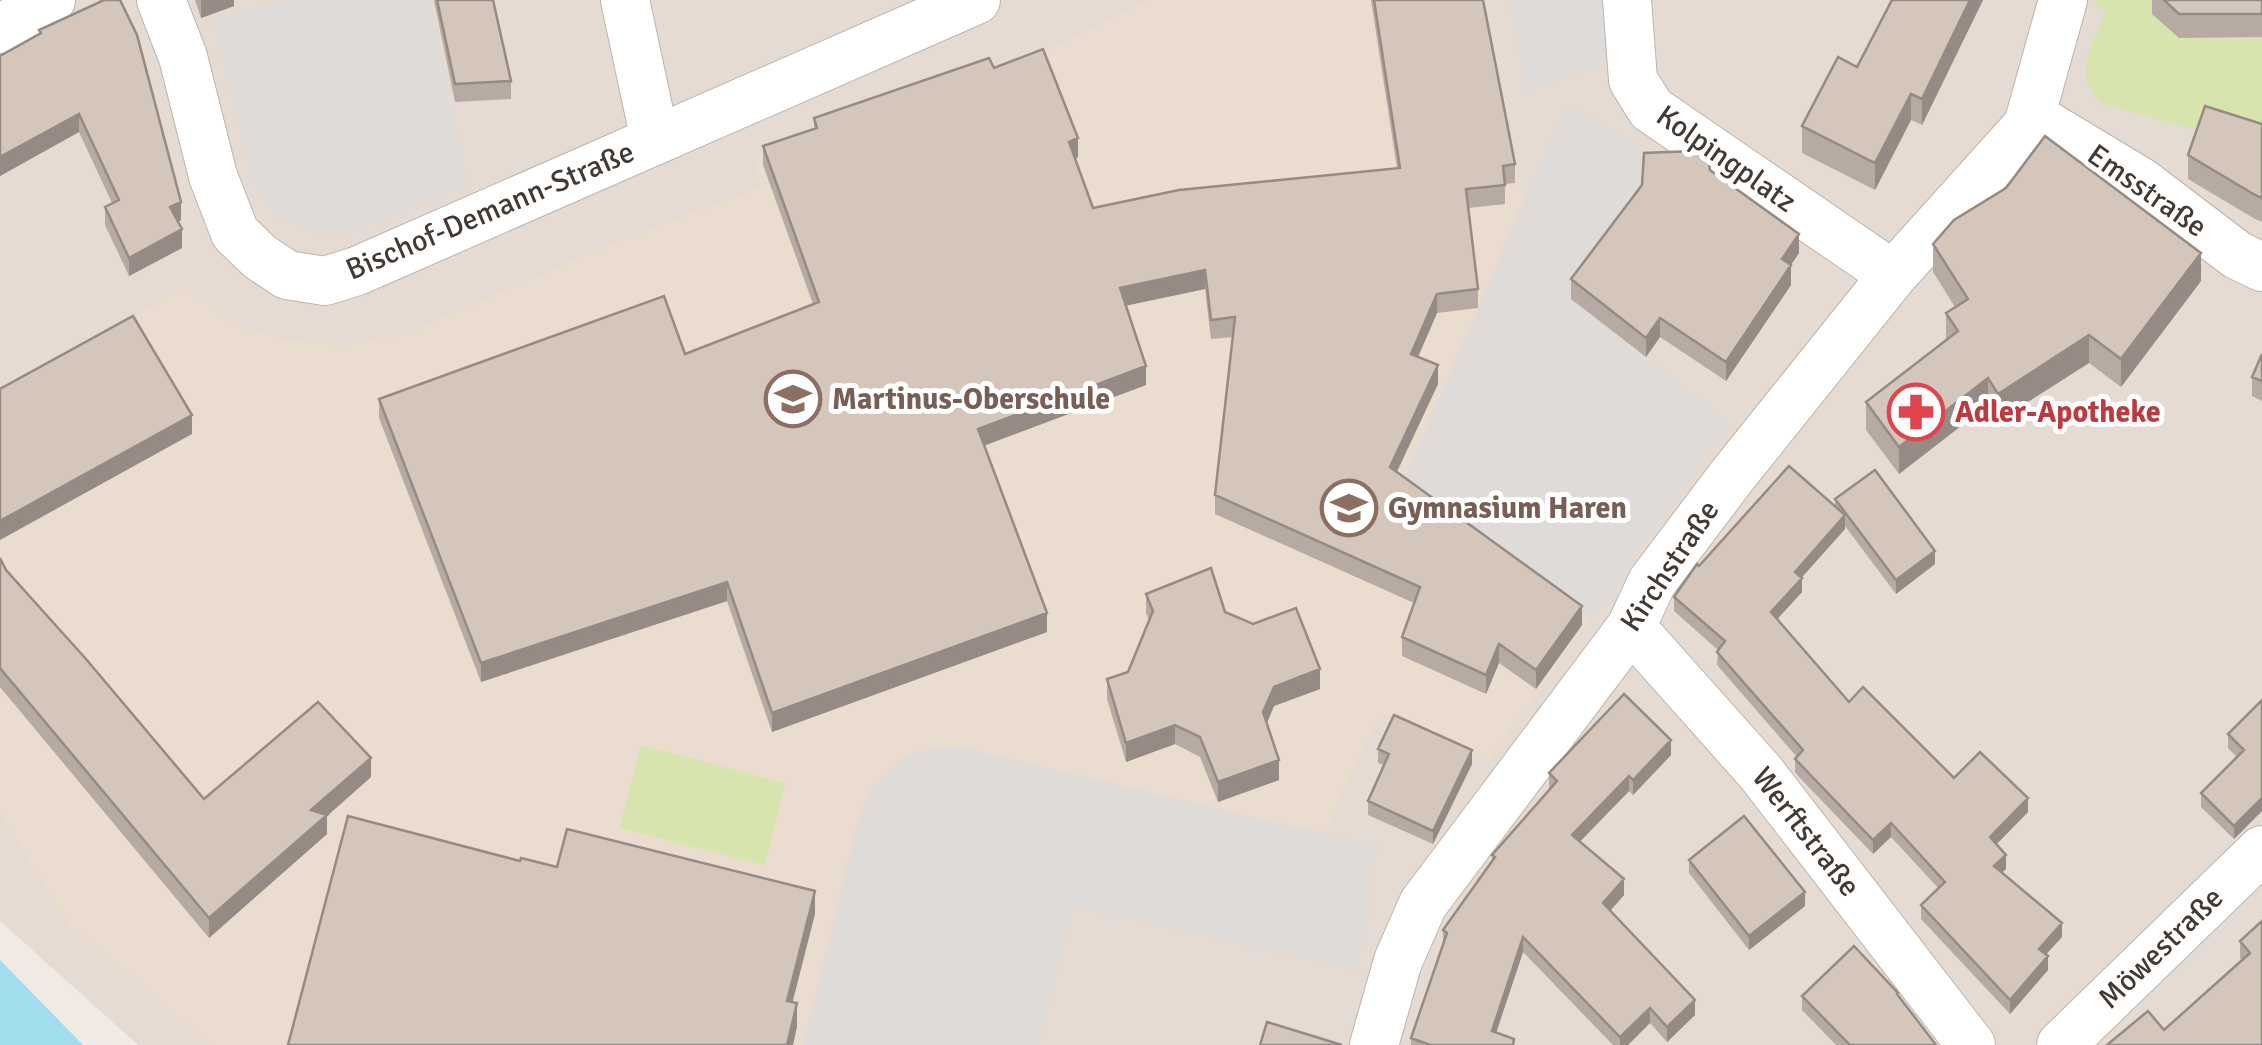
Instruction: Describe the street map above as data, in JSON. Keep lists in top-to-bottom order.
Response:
{
  "streets": {
    "street": [
      "Kolpingplatz",
      "Emsstraße",
      "Bischof-Demann-Straße",
      "Kirchstraße",
      "Werftstraße",
      "Möwestraße"
    ]
  },
  "crossings": [
    ["Kolpingplatz", "Kirchstraße"],
    ["Emsstraße", "Kirchstraße"],
    ["Kirchstraße", "Werftstraße"]
  ],
  "places": {
    "school or university": ["Martinus-Oberschule", "Gymnasium Haren"],
    "pharmacy": ["Adler-Apotheke"]
  }
}
